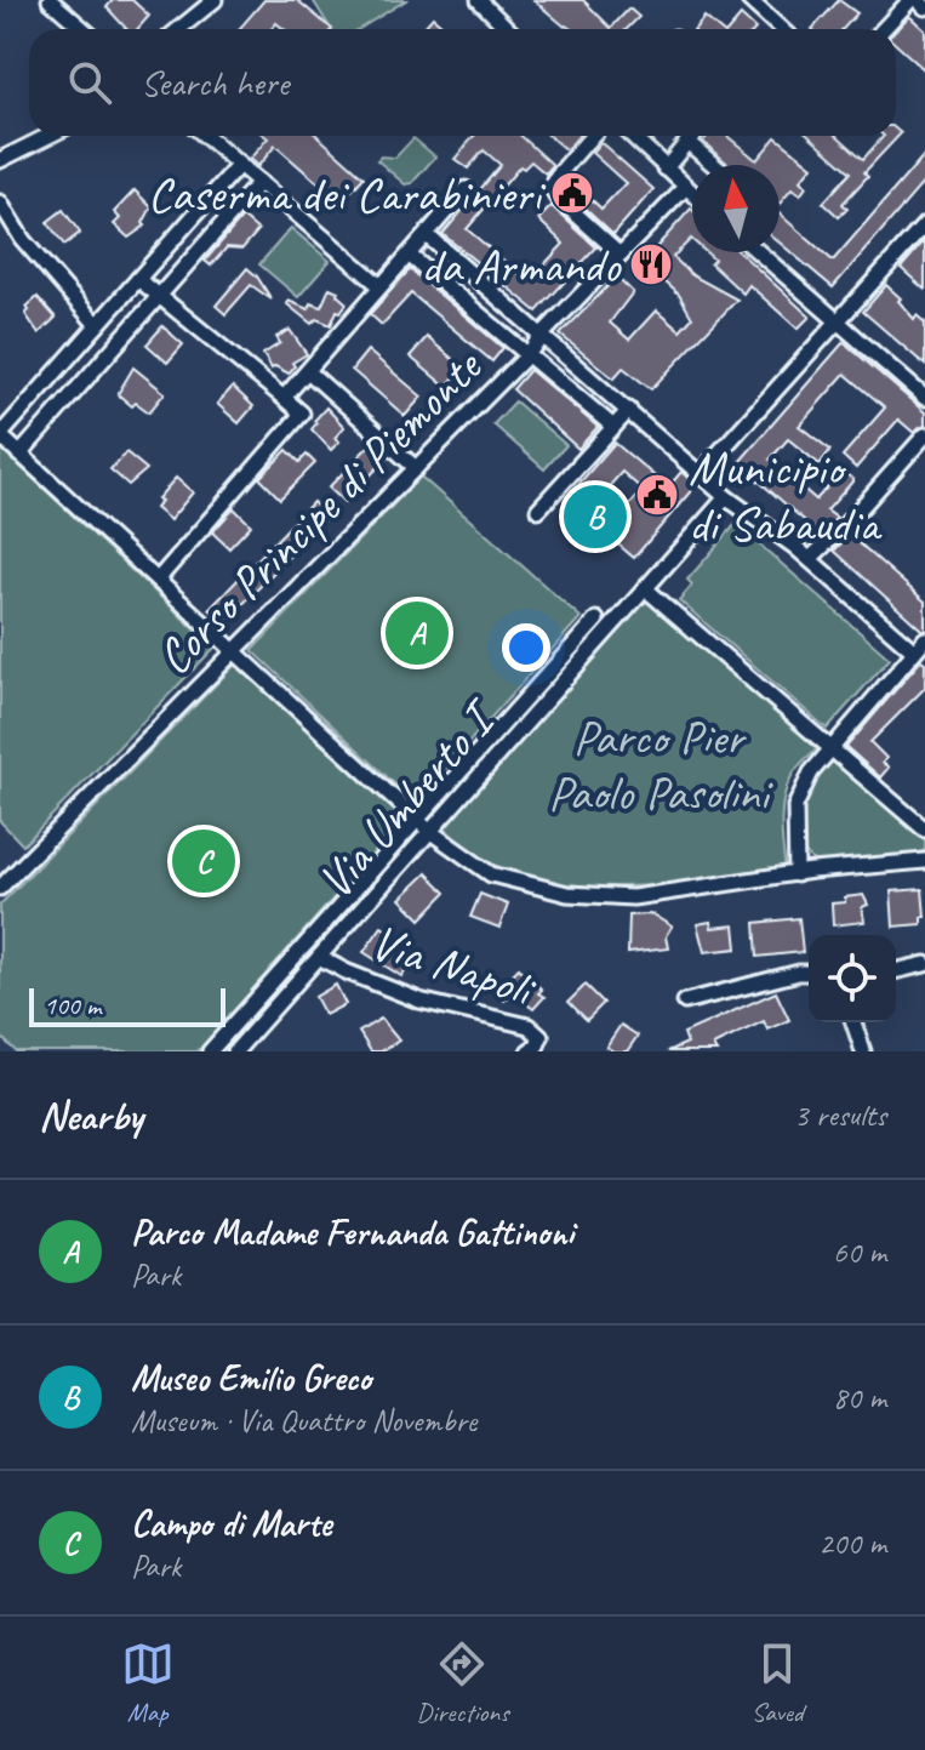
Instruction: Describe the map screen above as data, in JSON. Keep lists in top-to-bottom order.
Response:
{
  "streets": {
    "street": ["Corso Principe di Piemonte", "Via Umberto I", "Via Napoli"]
  },
  "crossings": [
    ["Via Umberto I", "Via Napoli"]
  ],
  "parks": ["Parco Pier Paolo Pasolini"],
  "places": {
    "public building": ["Caserma dei Carabinieri", "Municipio di Sabaudia"],
    "restaurant": ["da Armando"]
  },
  "scale_bar": "100 m",
  "north": "top",
  "page": {
    "search": "Search here",
    "pins": ["B", "A", "C"],
    "scale": "100 m",
    "heading": ["Nearby", "3 results"],
    "list": [
      {
        "mark": "A",
        "name": "Parco Madame Fernanda Gattinoni",
        "note": "Park",
        "value": "60 m"
      },
      {
        "mark": "B",
        "name": "Museo Emilio Greco",
        "note": "Museum · Via Quattro Novembre",
        "value": "80 m"
      },
      {
        "mark": "C",
        "name": "Campo di Marte",
        "note": "Park",
        "value": "200 m"
      }
    ],
    "nav": ["Map", "Directions", "Saved"]
  }
}
